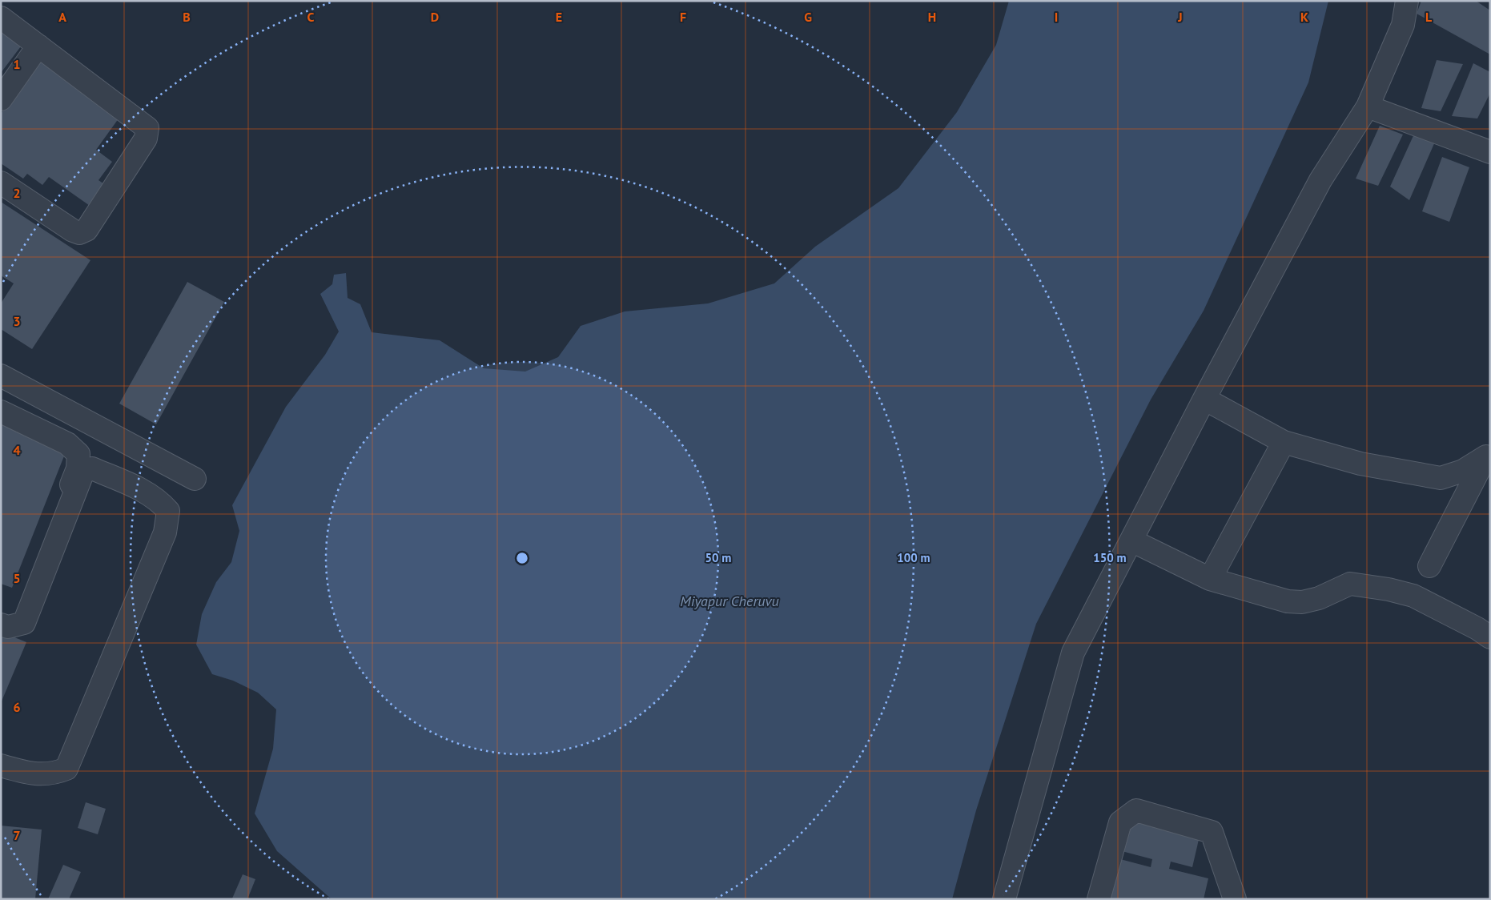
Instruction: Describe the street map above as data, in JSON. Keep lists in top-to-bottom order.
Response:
{
  "water": ["Miyapur Cheruvu"],
  "grid": {
    "columns": [
      "A",
      "B",
      "C",
      "D",
      "E",
      "F",
      "G",
      "H",
      "I",
      "J",
      "K",
      "L"
    ],
    "rows": [
      "1",
      "2",
      "3",
      "4",
      "5",
      "6",
      "7"
    ]
  },
  "rings": ["50 m", "100 m", "150 m"]
}
